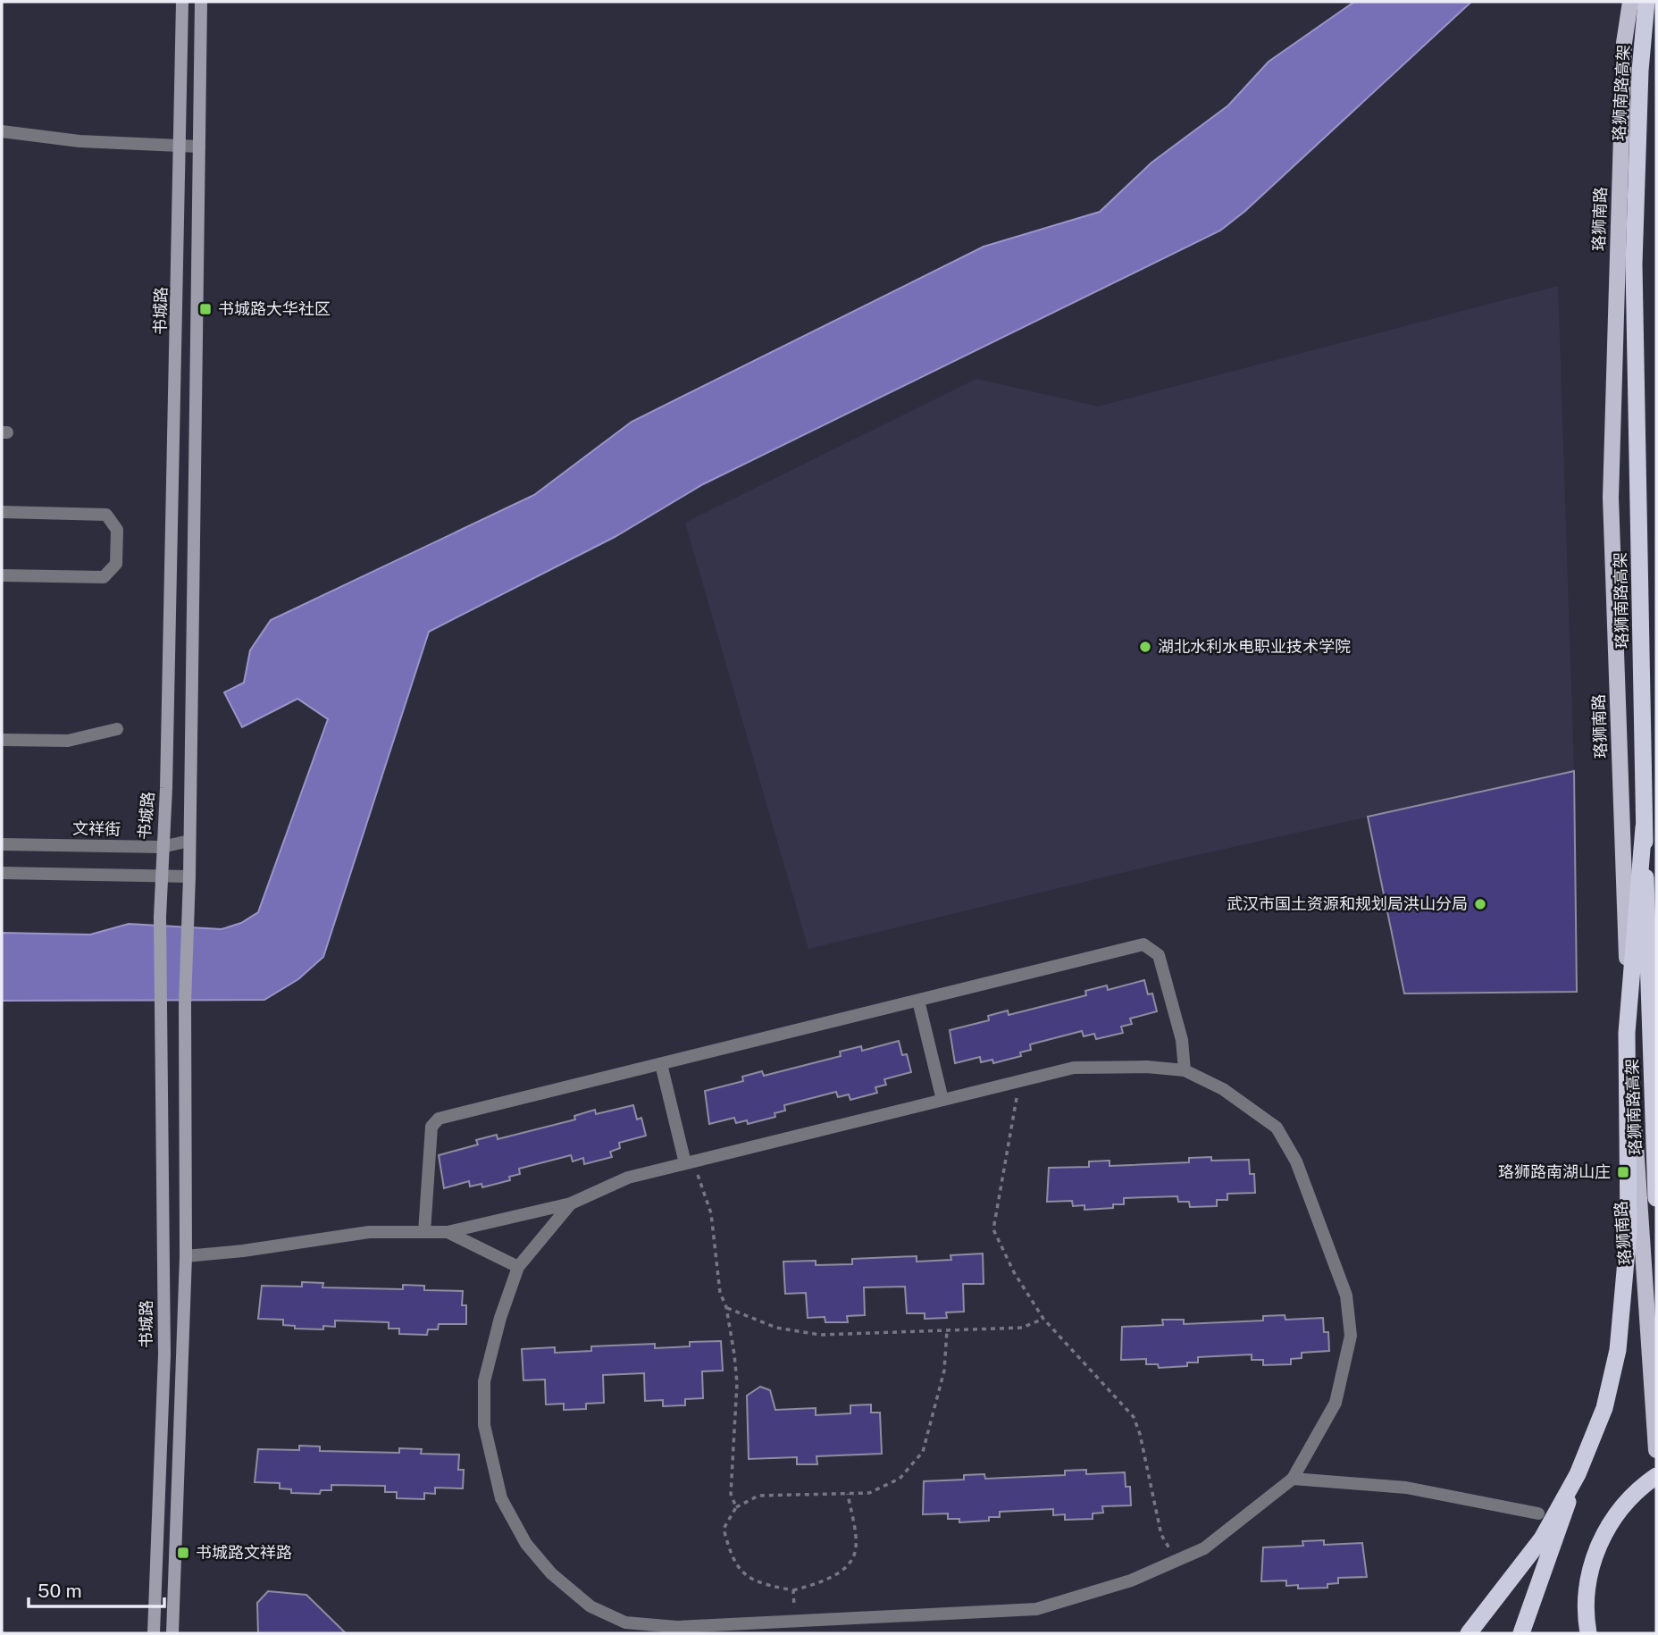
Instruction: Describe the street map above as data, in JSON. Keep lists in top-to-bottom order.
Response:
{
  "streets": {
    "highway": ["珞狮南路高架"],
    "main road": ["珞狮南路", "书城路"],
    "street": ["文祥街"]
  },
  "crossings": [
    ["书城路", "文祥街"]
  ],
  "places": {
    "transit": ["书城路大华社区", "珞狮路南湖山庄", "书城路文祥路"],
    "other": ["湖北水利水电职业技术学院", "武汉市国土资源和规划局洪山分局"]
  },
  "scale_bar": "50 m"
}
